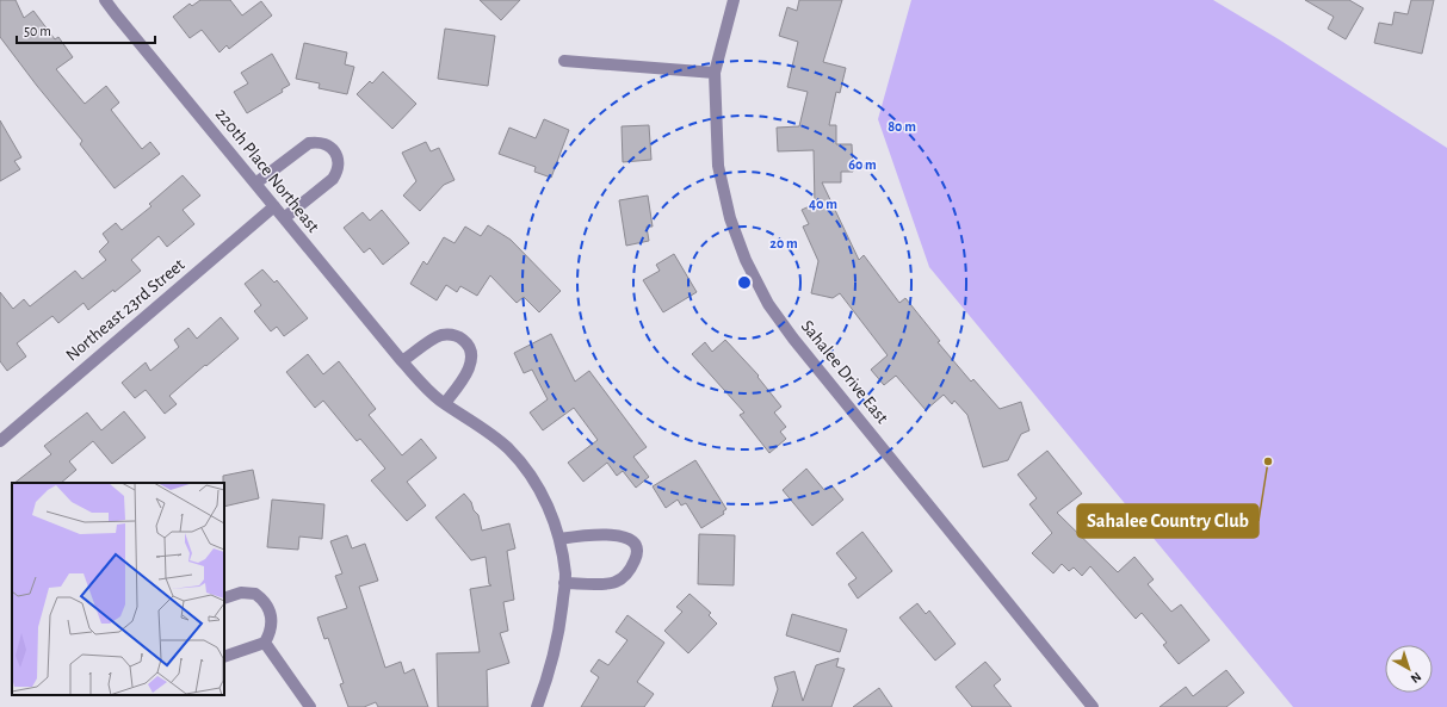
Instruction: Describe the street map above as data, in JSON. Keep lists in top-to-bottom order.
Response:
{
  "streets": {
    "street": ["220th Place Northeast", "Northeast 23rd Street", "Sahalee Drive East"]
  },
  "crossings": [
    ["220th Place Northeast", "Northeast 23rd Street"]
  ],
  "places": ["Sahalee Country Club"],
  "scale_bar": "50 m",
  "north": "bottom right",
  "rings": [
    "80 m",
    "60 m",
    "40 m",
    "20 m"
  ]
}
